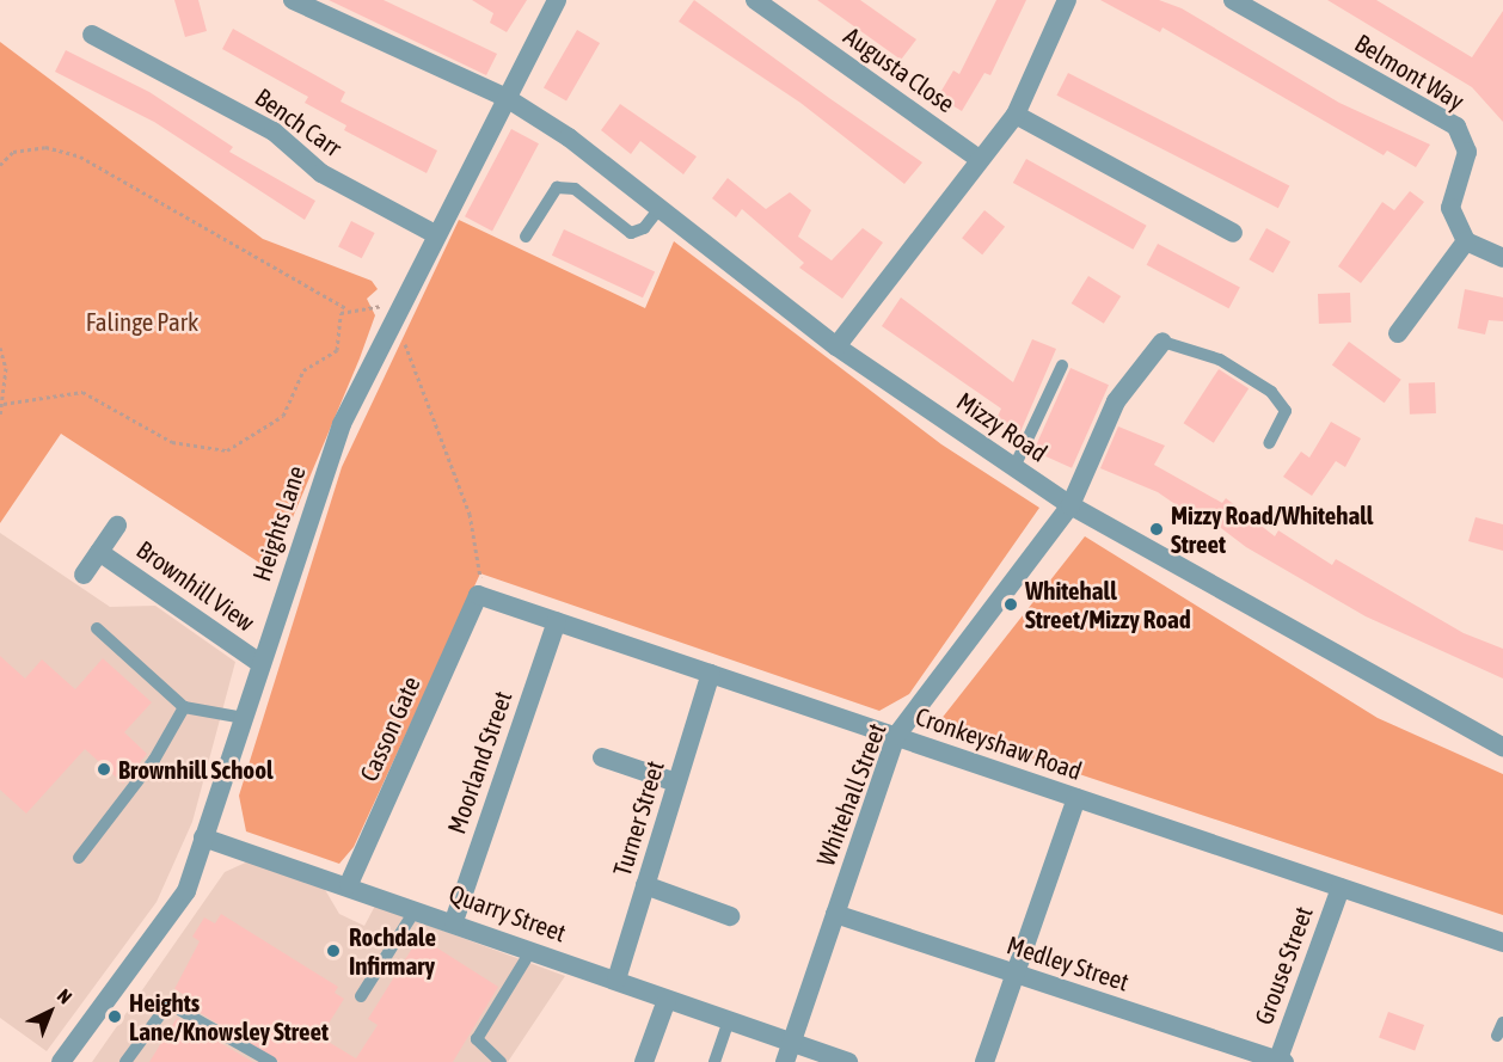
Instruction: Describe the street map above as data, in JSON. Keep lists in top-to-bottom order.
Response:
{
  "streets": {
    "street": [
      "Augusta Close",
      "Belmont Way",
      "Bench Carr",
      "Mizzy Road",
      "Heights Lane",
      "Brownhill View",
      "Casson Gate",
      "Cronkeyshaw Road",
      "Moorland Street",
      "Whitehall Street",
      "Turner Street",
      "Quarry Street",
      "Medley Street",
      "Grouse Street"
    ]
  },
  "crossings": [
    ["Bench Carr", "Heights Lane"],
    ["Mizzy Road", "Heights Lane"],
    ["Mizzy Road", "Whitehall Street"],
    ["Heights Lane", "Brownhill View"],
    ["Heights Lane", "Quarry Street"],
    ["Casson Gate", "Cronkeyshaw Road"],
    ["Casson Gate", "Quarry Street"],
    ["Cronkeyshaw Road", "Moorland Street"],
    ["Cronkeyshaw Road", "Whitehall Street"],
    ["Cronkeyshaw Road", "Turner Street"],
    ["Cronkeyshaw Road", "Grouse Street"],
    ["Moorland Street", "Quarry Street"],
    ["Whitehall Street", "Quarry Street"],
    ["Whitehall Street", "Medley Street"],
    ["Turner Street", "Quarry Street"],
    ["Medley Street", "Grouse Street"]
  ],
  "parks": ["Falinge Park"],
  "places": [
    "Mizzy Road/Whitehall Street",
    "Whitehall Street/Mizzy Road",
    "Brownhill School",
    "Rochdale Infirmary",
    "Heights Lane/Knowsley Street"
  ],
  "north": "top right"
}
